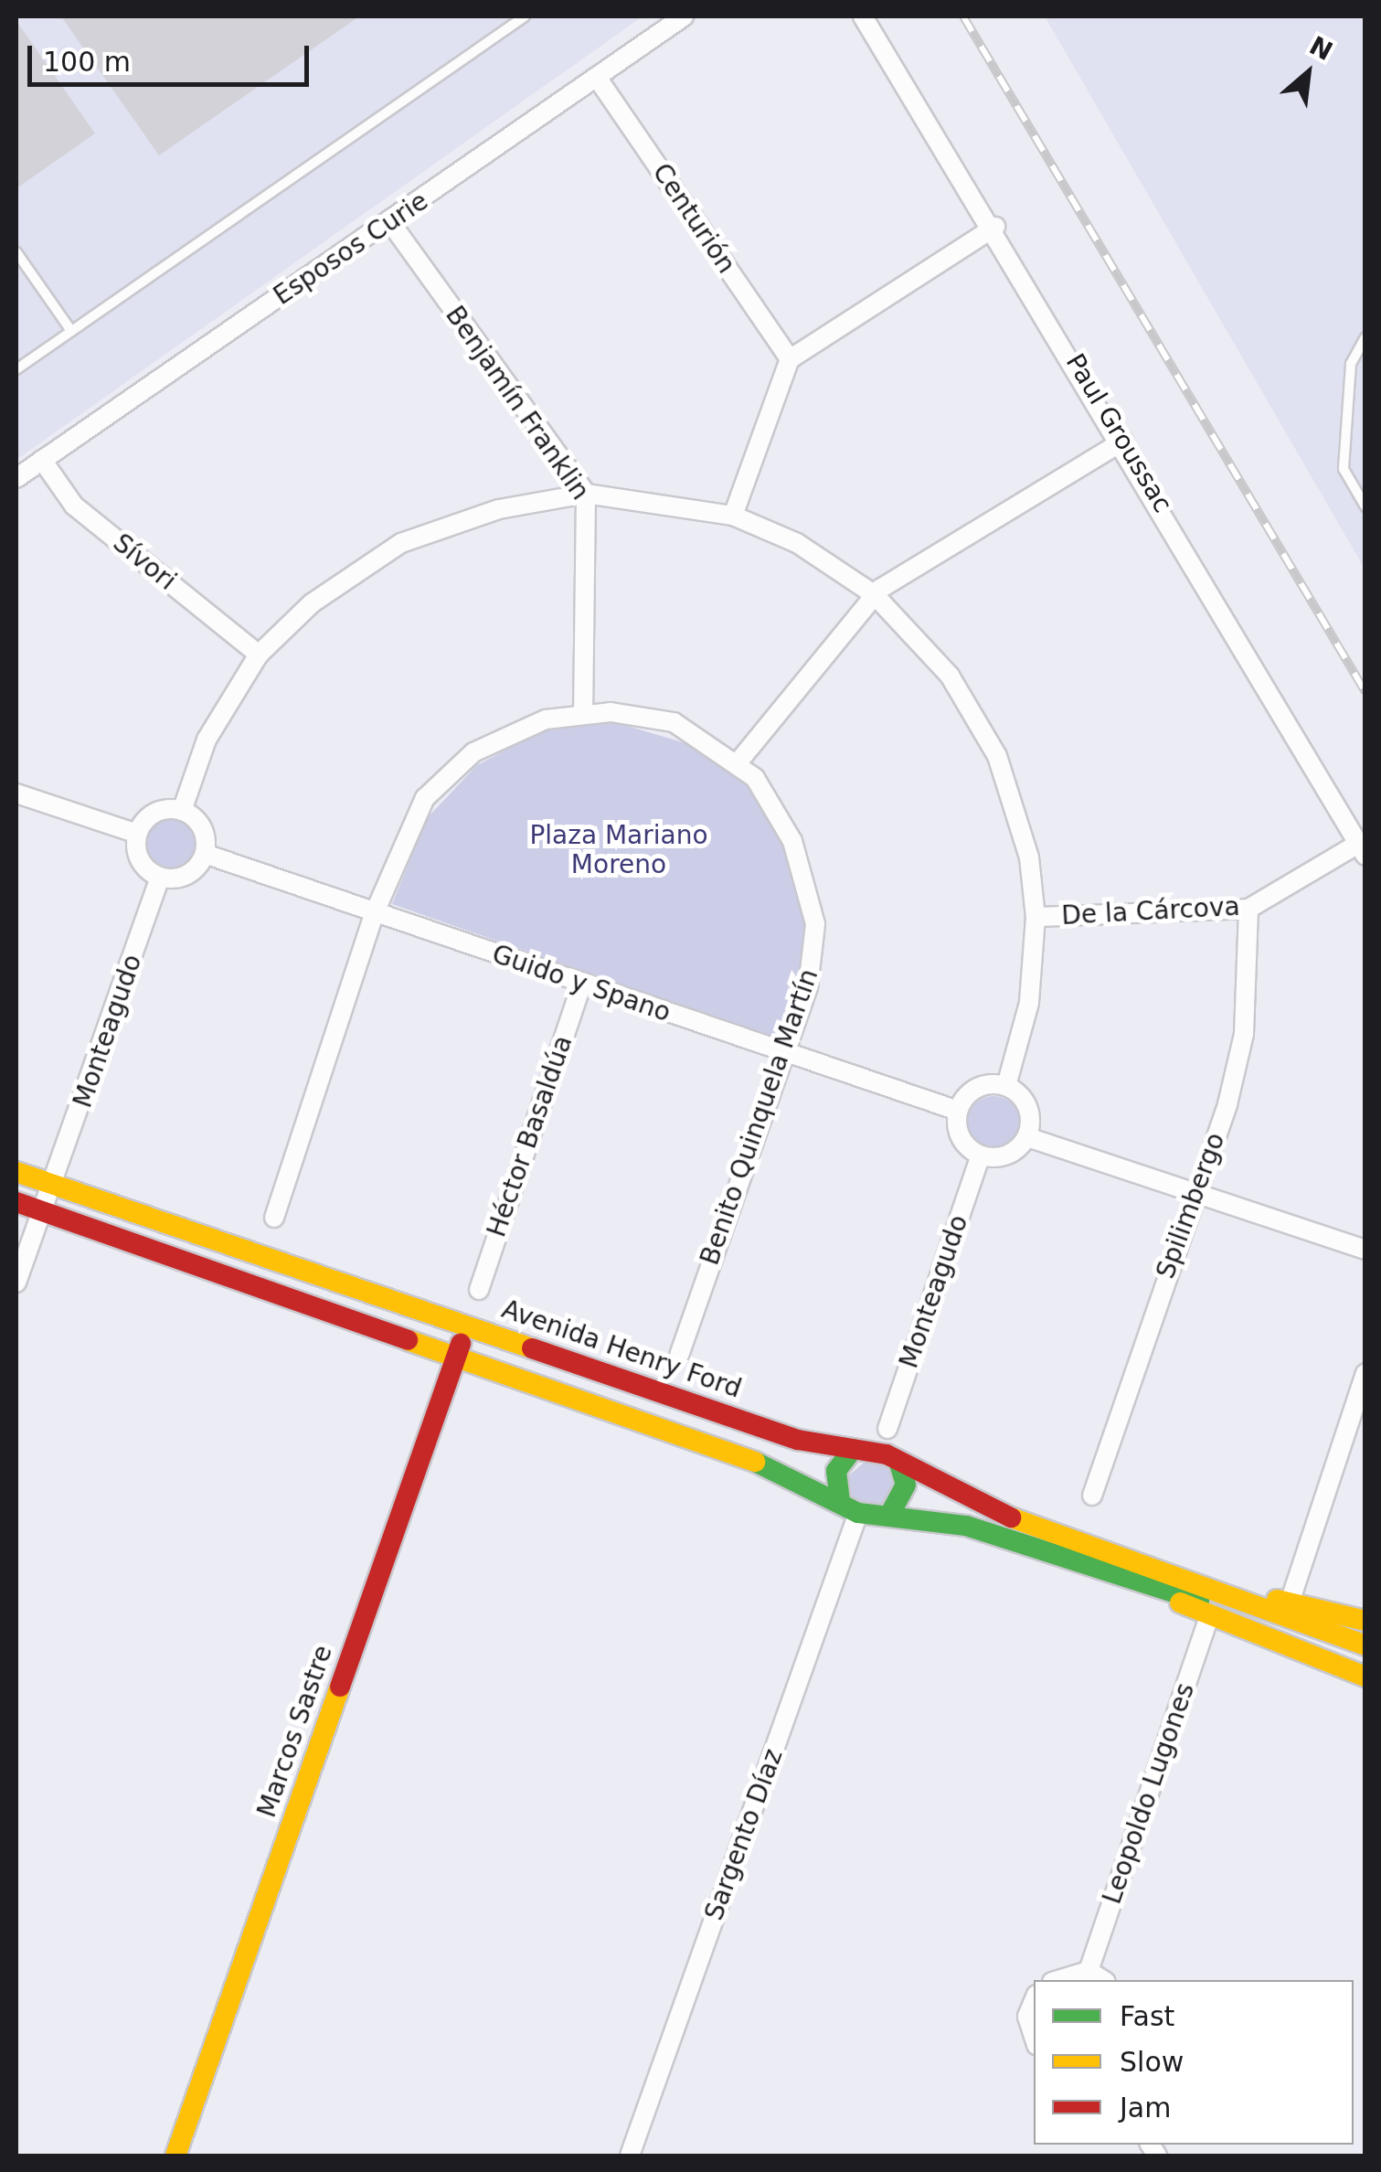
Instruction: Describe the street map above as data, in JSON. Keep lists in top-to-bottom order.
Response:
{
  "streets": {
    "main road": ["Avenida Henry Ford", "Marcos Sastre"],
    "street": [
      "Centurión",
      "Esposos Curie",
      "Benjamín Franklin",
      "Paul Groussac",
      "Sívori",
      "De la Cárcova",
      "Guido y Spano",
      "Monteagudo",
      "Benito Quinquela Martín",
      "Héctor Basaldúa",
      "Spilimbergo",
      "Leopoldo Lugones",
      "Sargento Díaz"
    ]
  },
  "crossings": [
    ["Centurión", "Esposos Curie"],
    ["Esposos Curie", "Benjamín Franklin"],
    ["Esposos Curie", "Sívori"],
    ["Benjamín Franklin", "Benito Quinquela Martín"],
    ["Paul Groussac", "De la Cárcova"],
    ["De la Cárcova", "Spilimbergo"],
    ["Guido y Spano", "Monteagudo"],
    ["Guido y Spano", "Benito Quinquela Martín"],
    ["Guido y Spano", "Héctor Basaldúa"],
    ["Monteagudo", "Avenida Henry Ford"],
    ["Avenida Henry Ford", "Marcos Sastre"],
    ["Avenida Henry Ford", "Leopoldo Lugones"],
    ["Avenida Henry Ford", "Sargento Díaz"]
  ],
  "parks": ["Plaza Mariano Moreno"],
  "legend": ["Fast", "Slow", "Jam"],
  "scale_bar": "100 m",
  "north": "top right"
}
